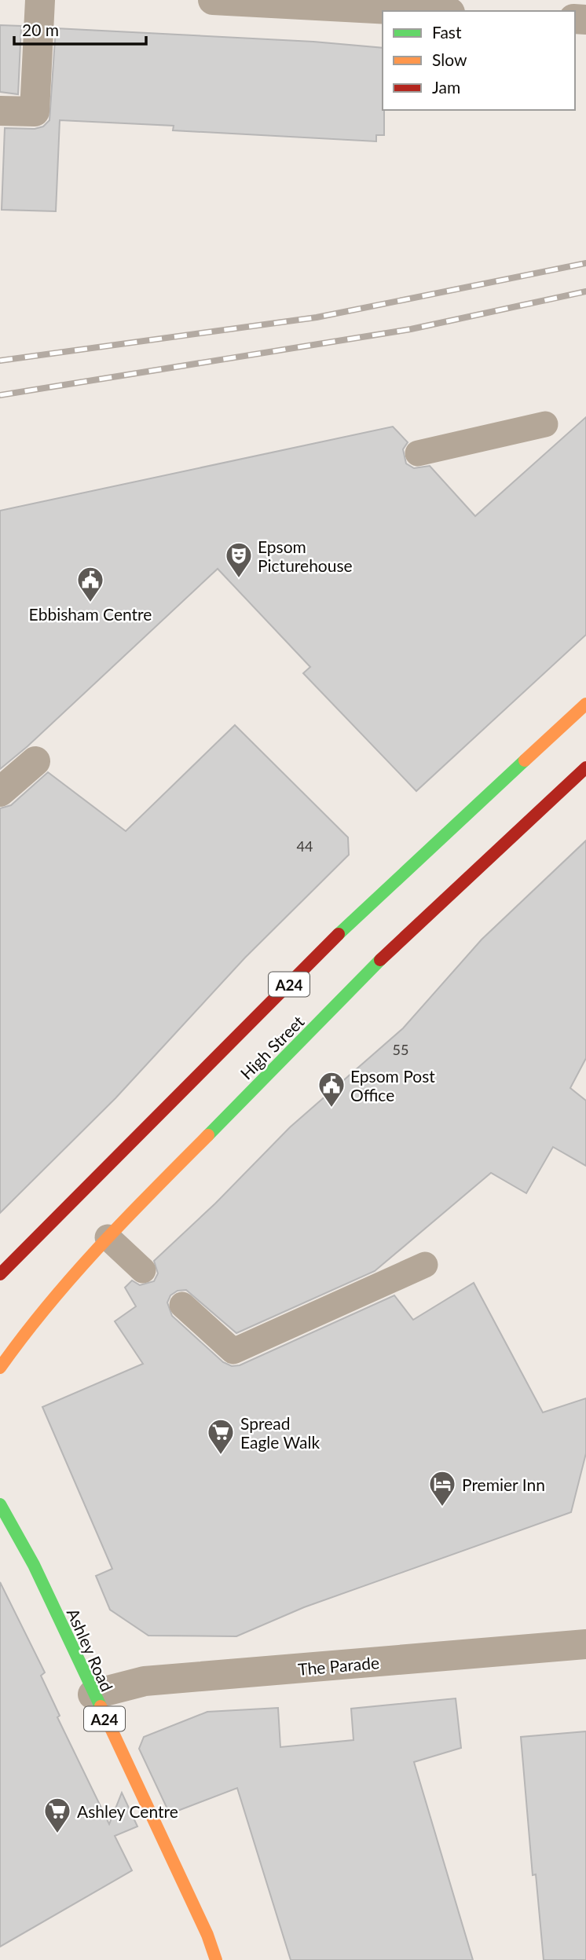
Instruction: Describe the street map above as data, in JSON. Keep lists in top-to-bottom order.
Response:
{
  "streets": {
    "highway": ["A24", "High Street", "Ashley Road"],
    "street": ["The Parade"]
  },
  "crossings": [
    ["Ashley Road", "The Parade"]
  ],
  "places": {
    "theatre": ["Epsom Picturehouse"],
    "public building": ["Ebbisham Centre", "Epsom Post Office"],
    "supermarket": ["Spread Eagle Walk", "Ashley Centre"],
    "hotel": ["Premier Inn"]
  },
  "house_numbers": ["44", "55"],
  "legend": ["Fast", "Slow", "Jam"],
  "scale_bar": "20 m"
}
